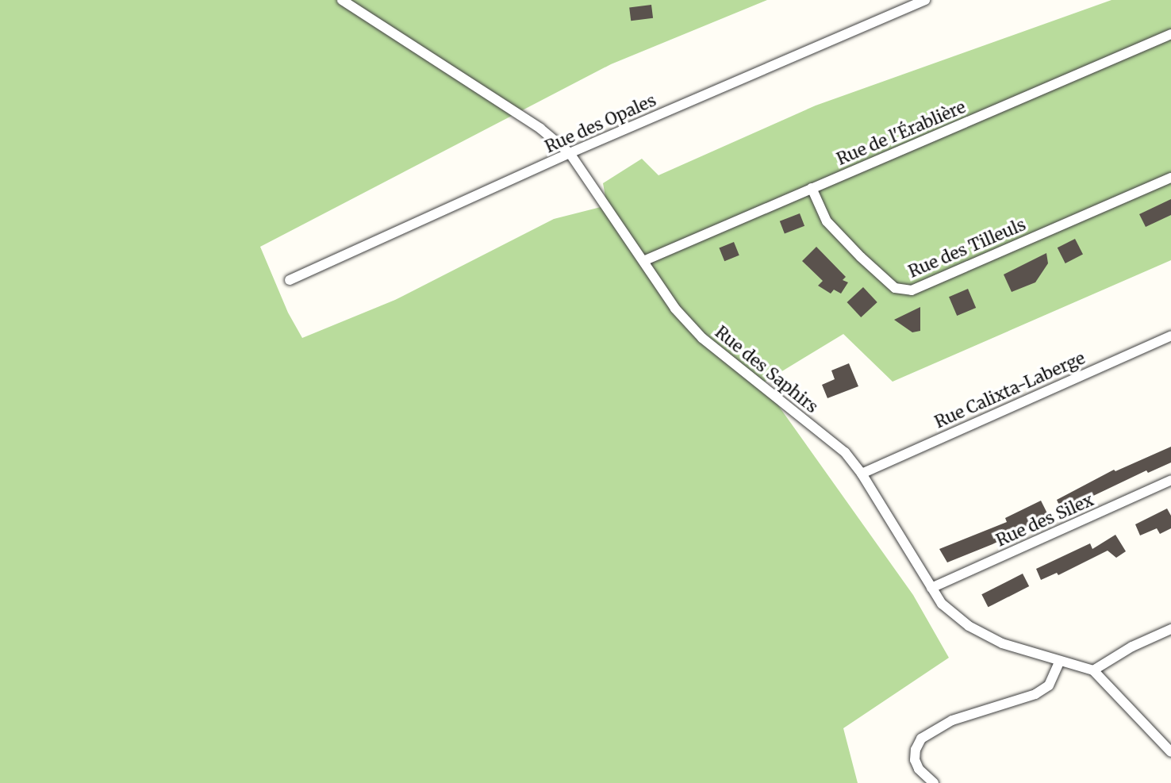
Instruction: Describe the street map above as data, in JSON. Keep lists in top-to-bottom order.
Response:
{
  "streets": {
    "street": [
      "Rue des Opales",
      "Rue de l'Érablière",
      "Rue des Tilleuls",
      "Rue des Saphirs",
      "Rue Calixta-Laberge",
      "Rue des Silex"
    ]
  },
  "crossings": [
    ["Rue des Opales", "Rue des Saphirs"],
    ["Rue de l'Érablière", "Rue des Tilleuls"],
    ["Rue de l'Érablière", "Rue des Saphirs"],
    ["Rue des Saphirs", "Rue Calixta-Laberge"],
    ["Rue des Saphirs", "Rue des Silex"]
  ]
}
